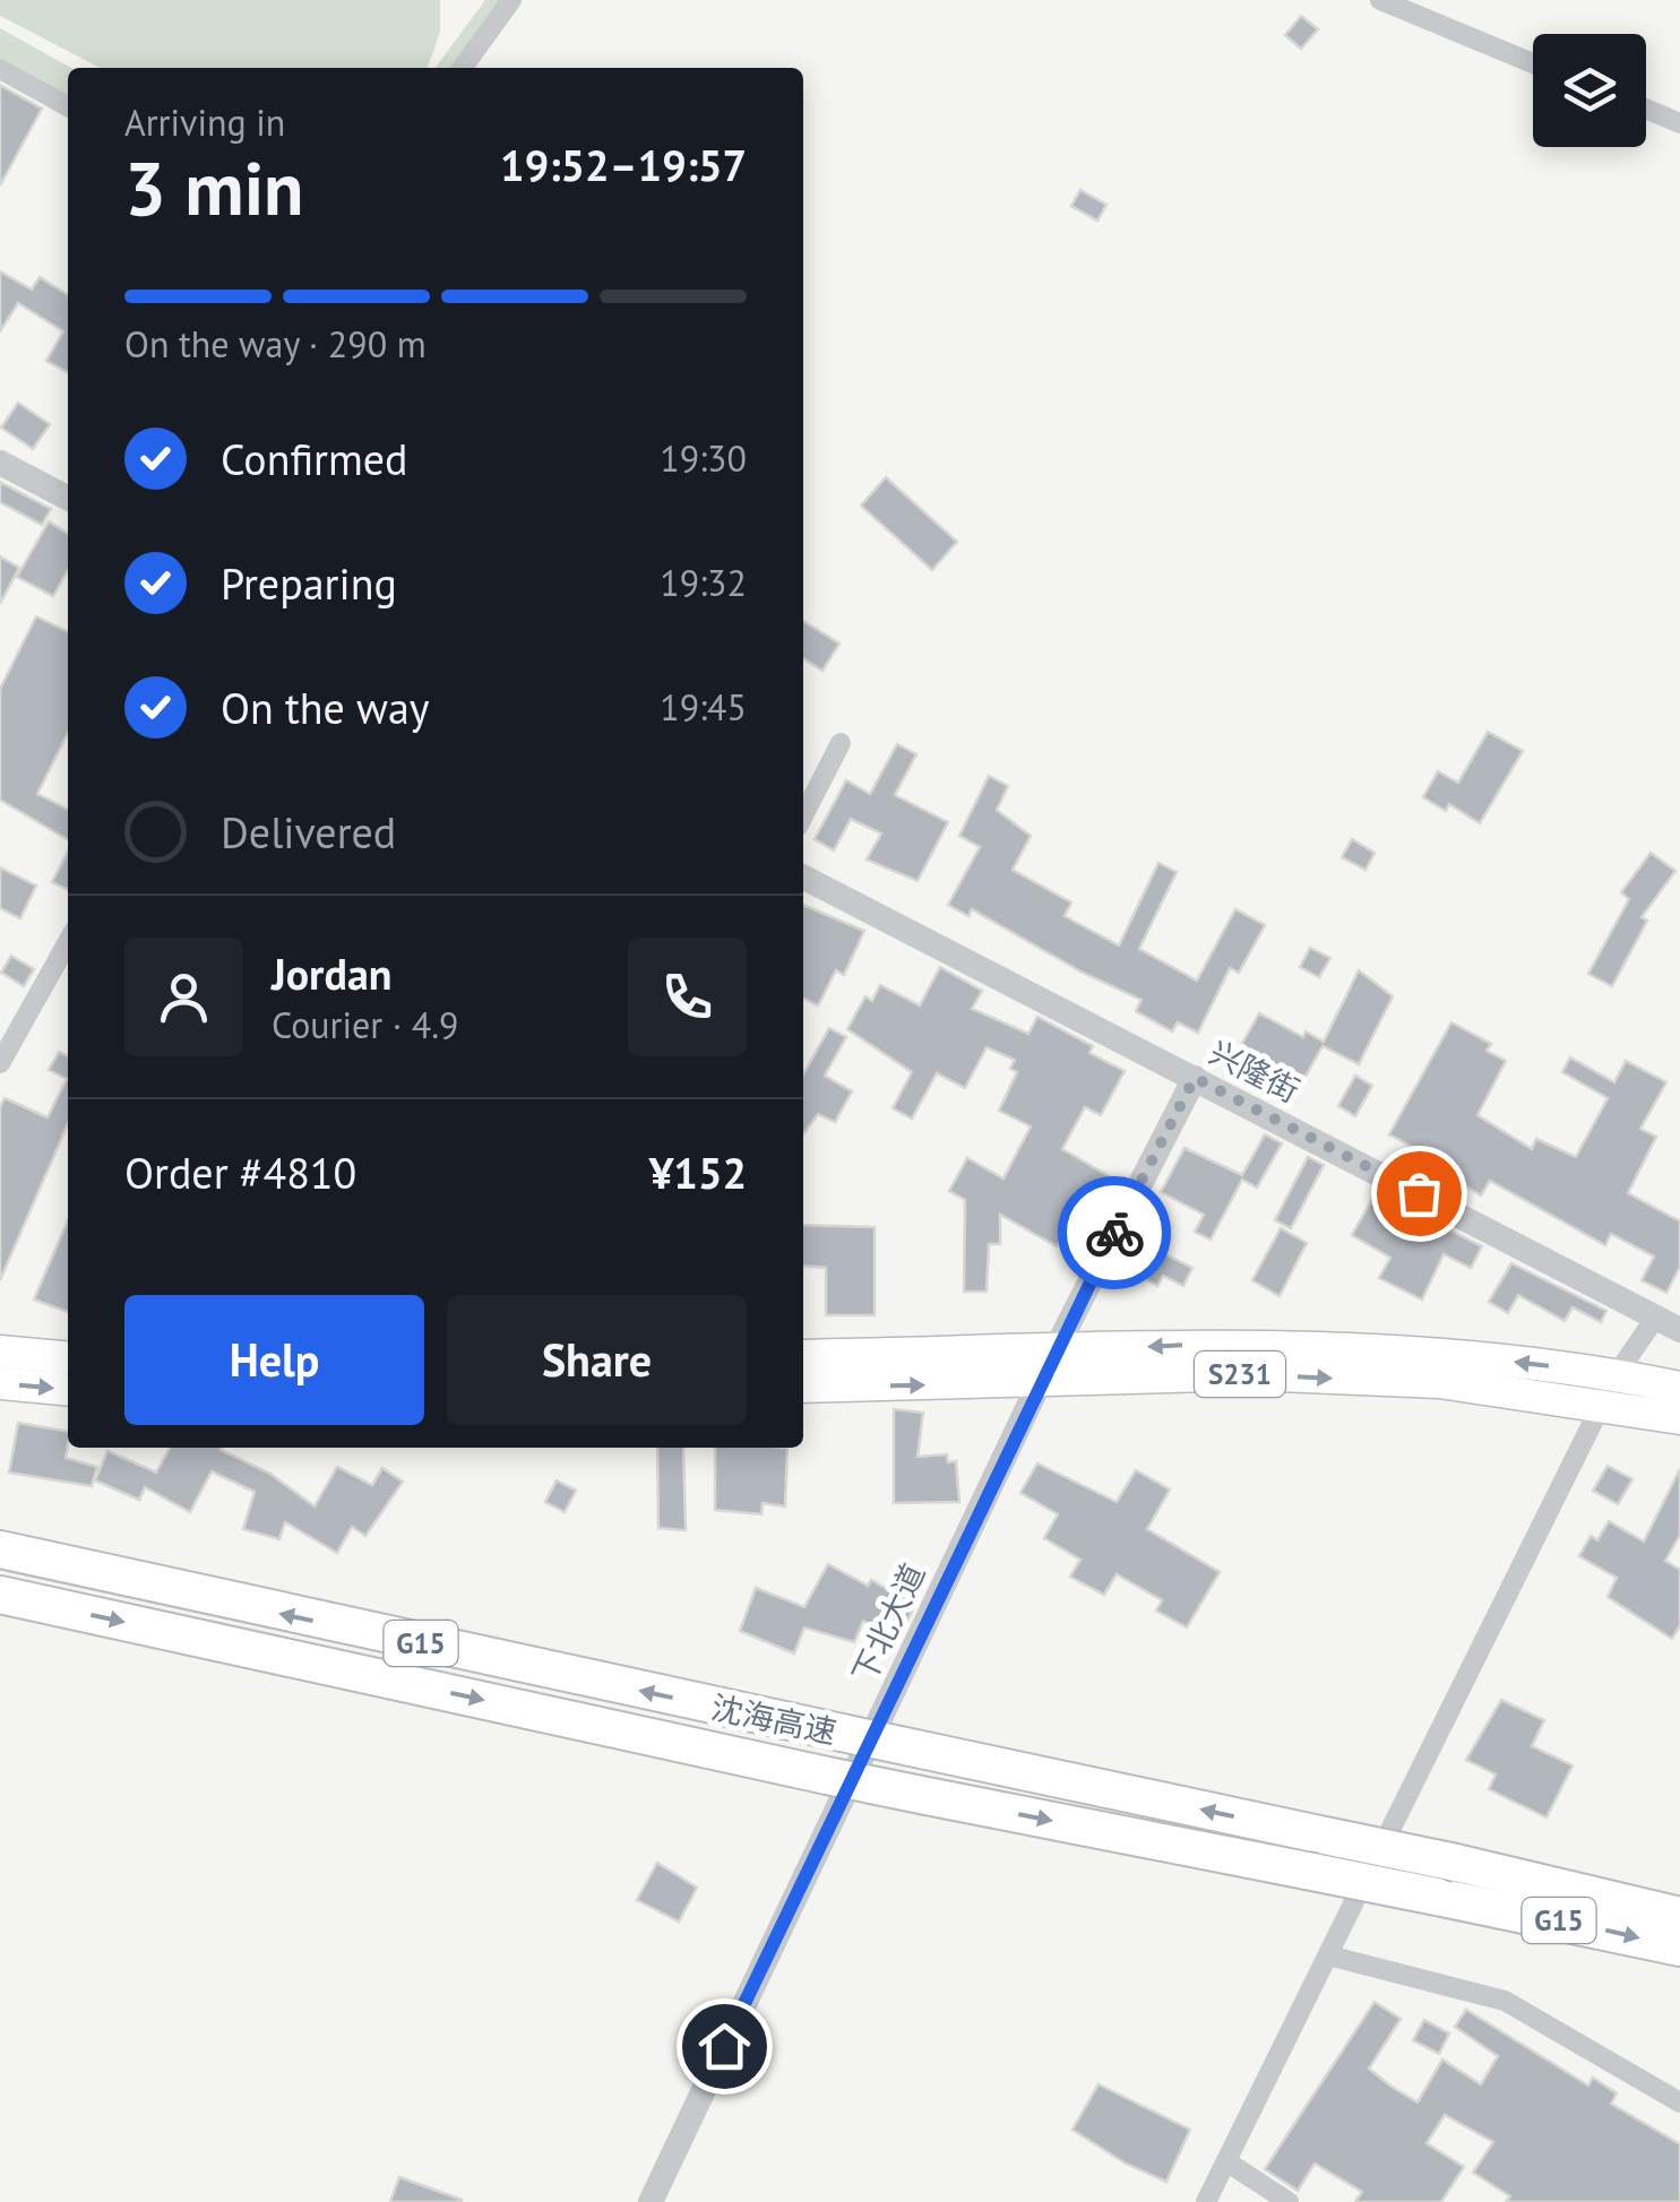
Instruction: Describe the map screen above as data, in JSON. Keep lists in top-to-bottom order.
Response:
{
  "streets": {
    "highway": ["G15", "沈海高速"],
    "main road": ["S231"],
    "street": ["兴隆街", "下北大道"]
  },
  "crossings": [
    ["兴隆街", "下北大道"],
    ["S231", "下北大道"]
  ],
  "page": {
    "heading": ["3 min", "Arriving in", "19:52–19:57"],
    "panel": [
      "Jordan",
      "Courier · 4.9",
      "Order #4810",
      "¥152"
    ],
    "bar": "On the way · 290 m",
    "list": [
      ["Confirmed", "19:30"],
      ["Preparing", "19:32"],
      ["On the way", "19:45"],
      "Delivered"
    ],
    "buttons": ["Help", "Share"]
  }
}
